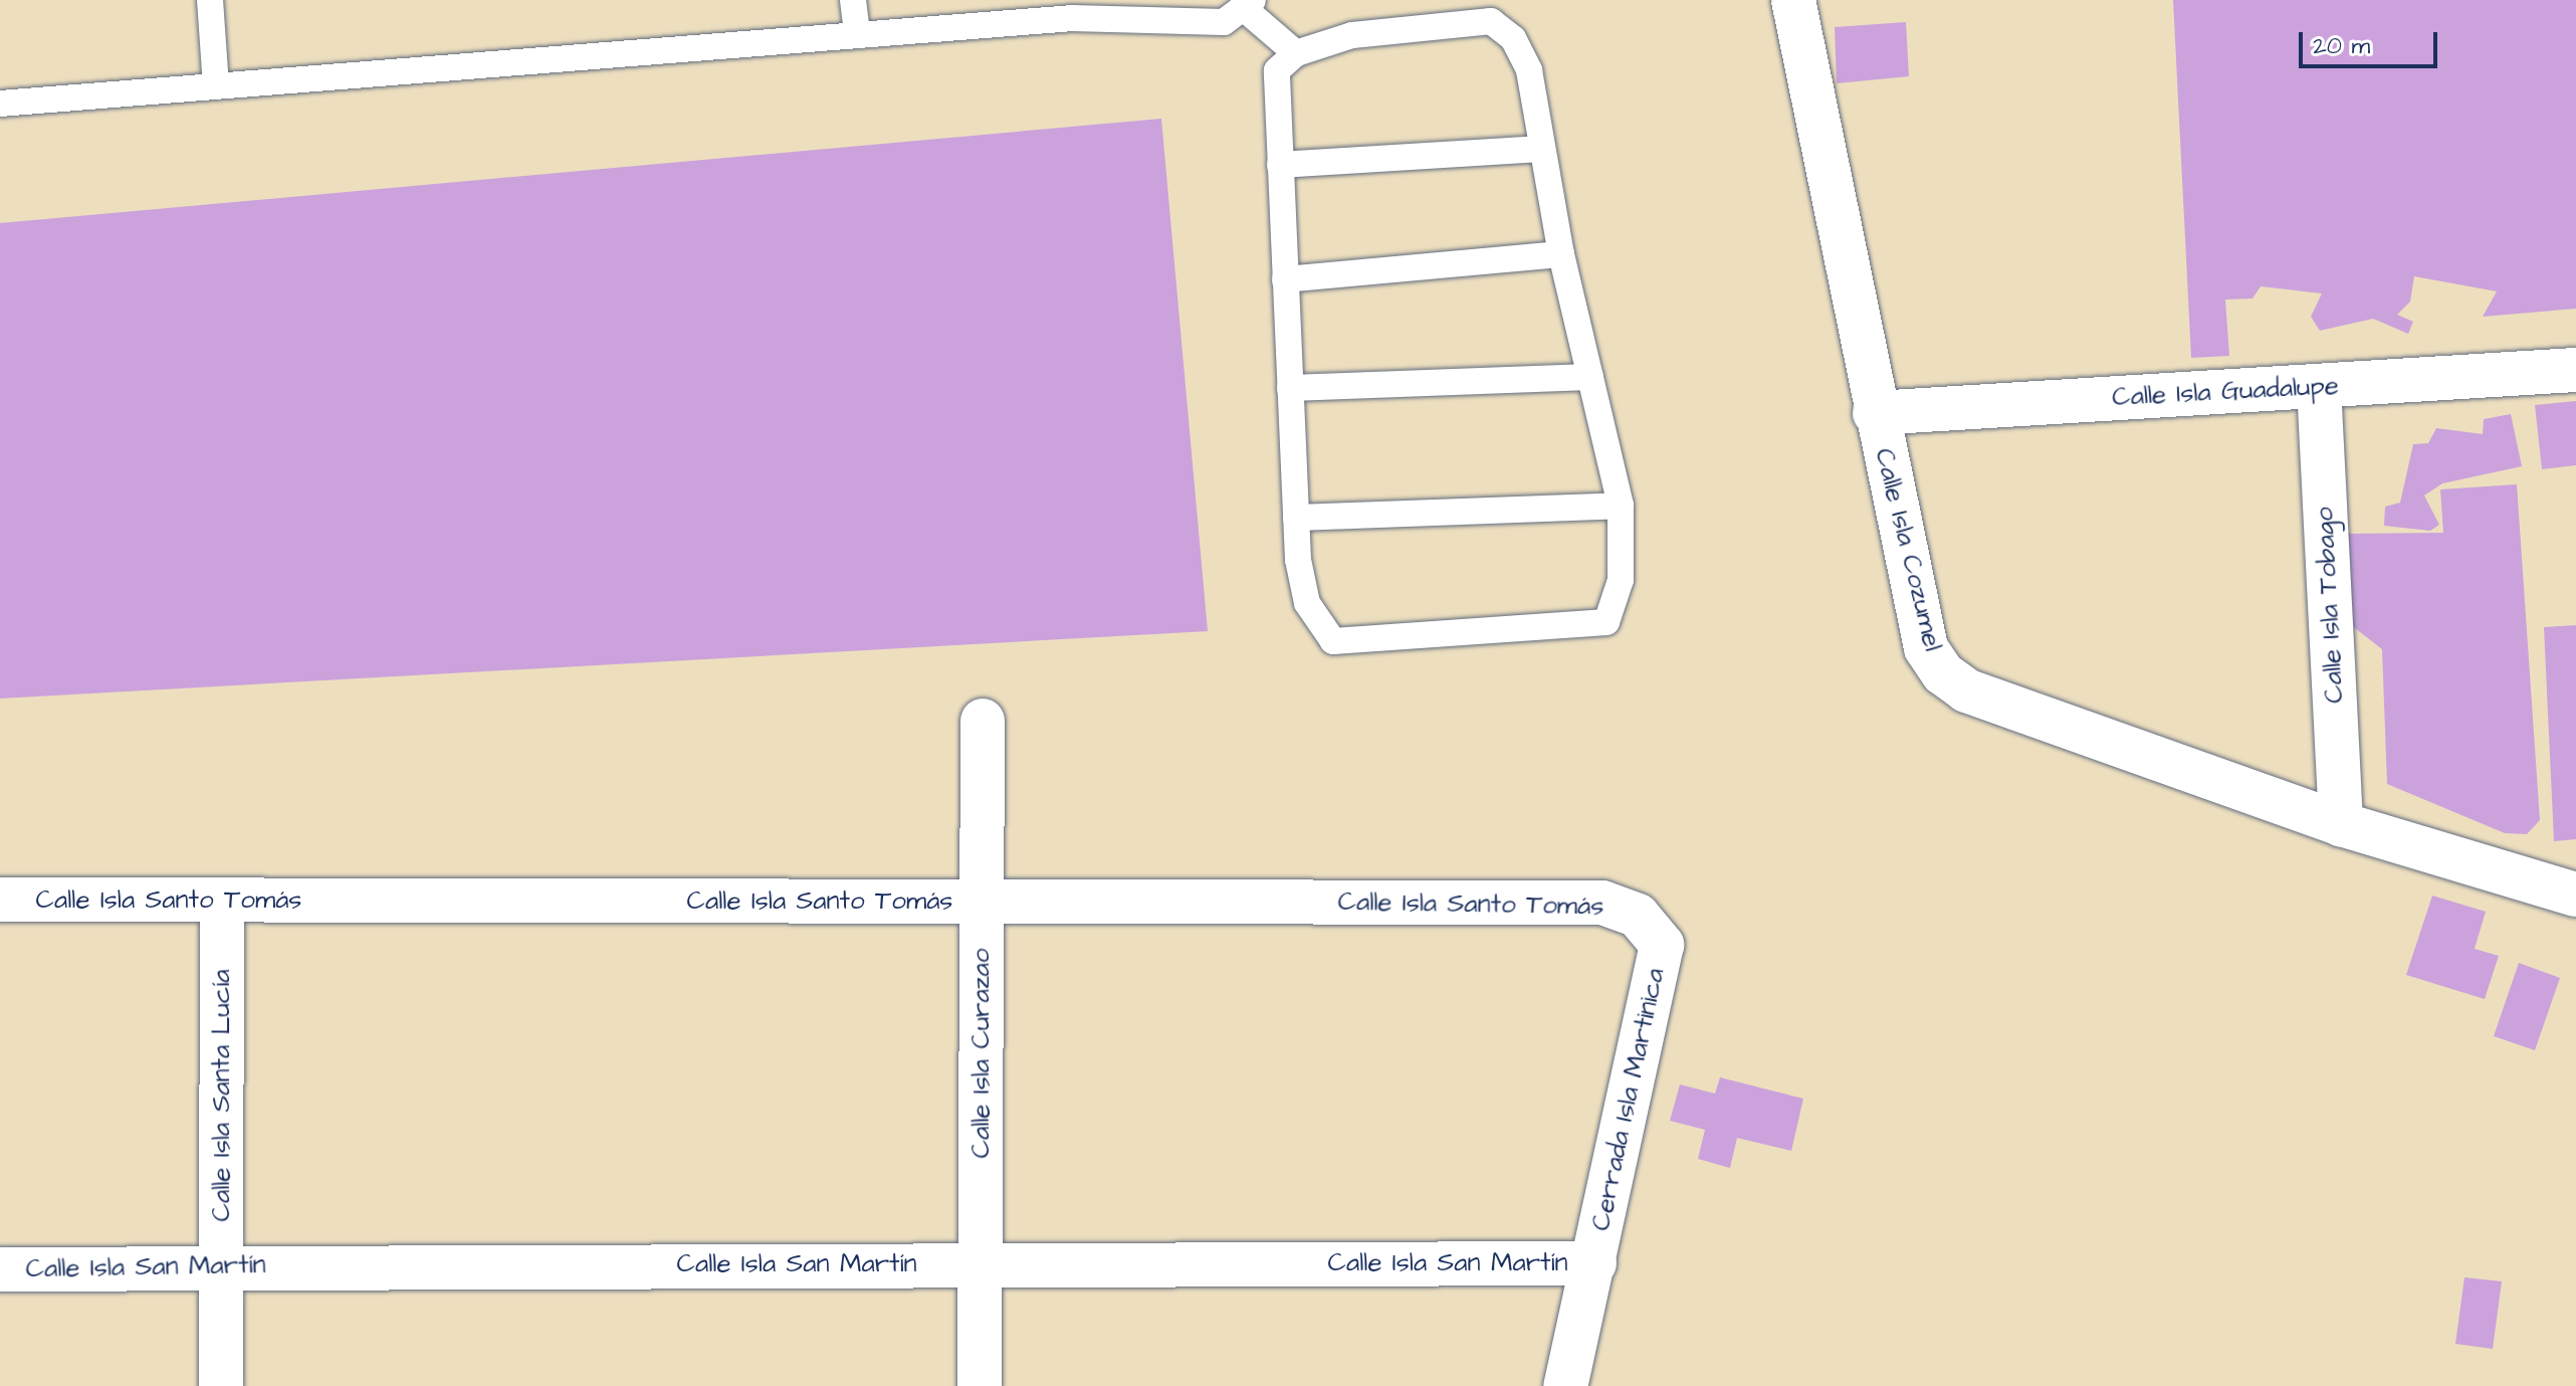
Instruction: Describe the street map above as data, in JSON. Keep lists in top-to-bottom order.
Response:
{
  "streets": {
    "street": [
      "Calle Isla Guadalupe",
      "Calle Isla Cozumel",
      "Calle Isla Tobago",
      "Calle Isla Santo Tomás",
      "Calle Isla Curazao",
      "Calle Isla Santa Lucía",
      "Cerrada Isla Martinica",
      "Calle Isla San Martín"
    ]
  },
  "crossings": [
    ["Calle Isla Guadalupe", "Calle Isla Cozumel"],
    ["Calle Isla Guadalupe", "Calle Isla Tobago"],
    ["Calle Isla Cozumel", "Calle Isla Tobago"],
    ["Calle Isla Santo Tomás", "Calle Isla Curazao"],
    ["Calle Isla Santo Tomás", "Calle Isla Santa Lucía"],
    ["Calle Isla Santo Tomás", "Cerrada Isla Martinica"],
    ["Calle Isla Curazao", "Calle Isla San Martín"],
    ["Calle Isla Santa Lucía", "Calle Isla San Martín"],
    ["Cerrada Isla Martinica", "Calle Isla San Martín"]
  ],
  "scale_bar": "20 m"
}
